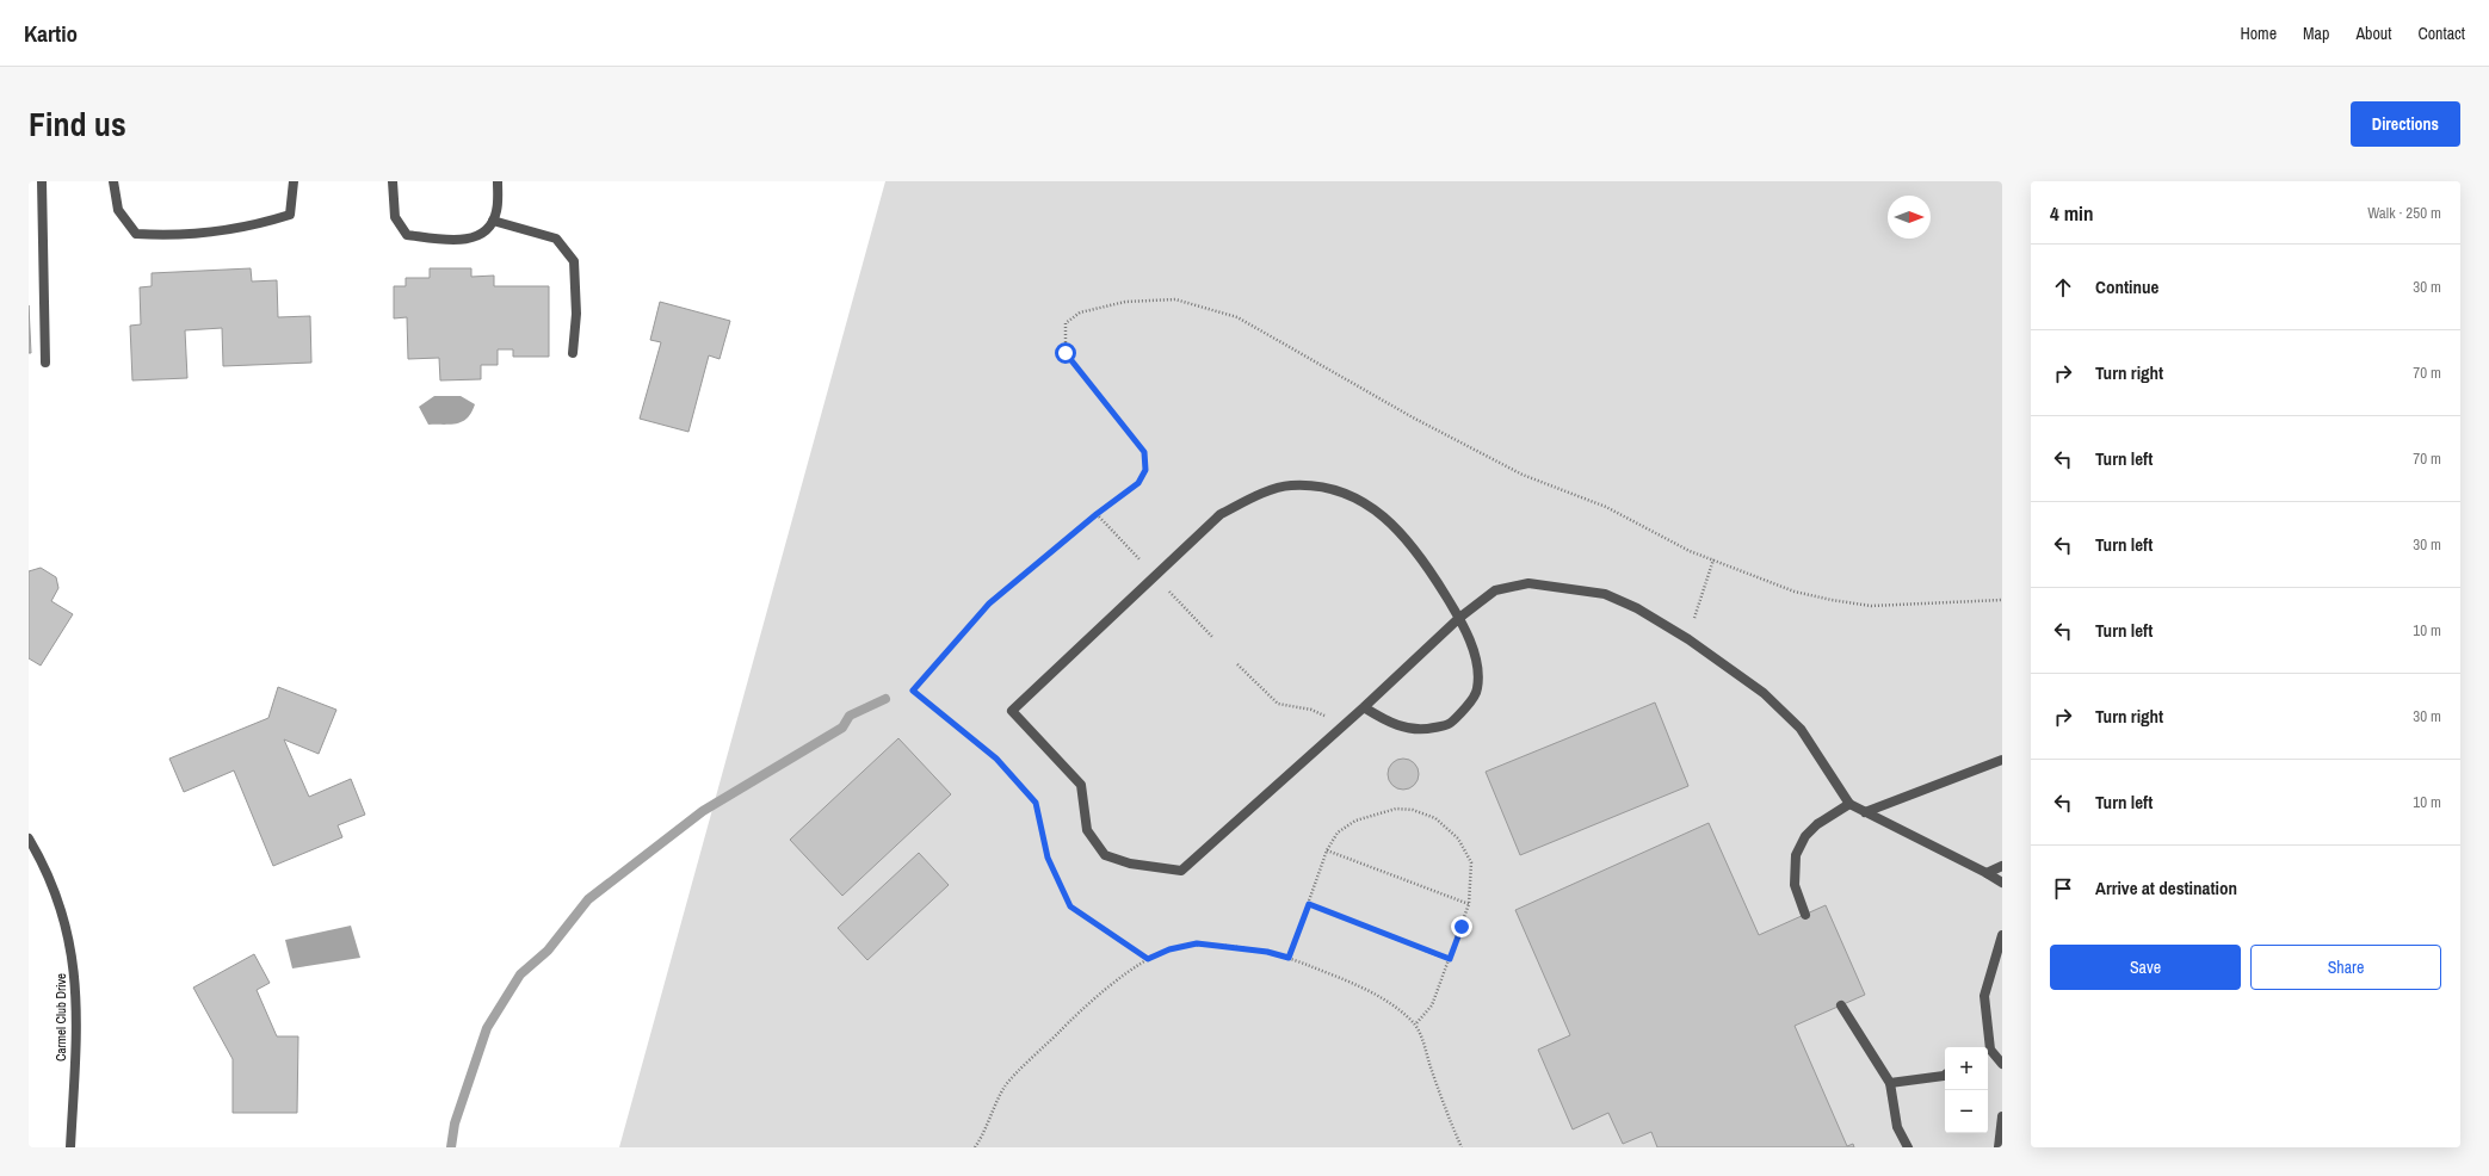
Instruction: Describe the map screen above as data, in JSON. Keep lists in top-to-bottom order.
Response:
{
  "streets": {
    "street": ["Carmel Club Drive"]
  },
  "north": "right",
  "page": {
    "header": "Kartio",
    "nav": [
      "Home",
      "Map",
      "About",
      "Contact"
    ],
    "title": "Find us",
    "buttons": [
      "Directions",
      ["Save", "Share"]
    ],
    "heading": ["4 min", "Walk · 250 m"],
    "list": [
      ["Continue", "30 m"],
      ["Turn right", "70 m"],
      ["Turn left", "70 m"],
      ["Turn left", "30 m"],
      ["Turn left", "10 m"],
      ["Turn right", "30 m"],
      ["Turn left", "10 m"],
      "Arrive at destination"
    ],
    "map_buttons": ["+", "−"]
  }
}
